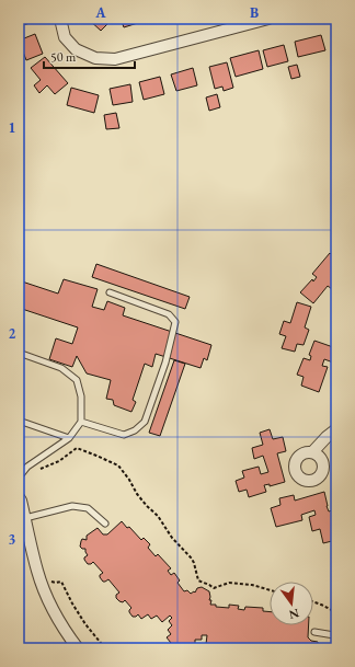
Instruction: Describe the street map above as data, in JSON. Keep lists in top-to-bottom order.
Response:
{
  "scale_bar": "50 m",
  "north": "bottom",
  "grid": {
    "columns": ["A", "B"],
    "rows": ["1", "2", "3"]
  }
}
